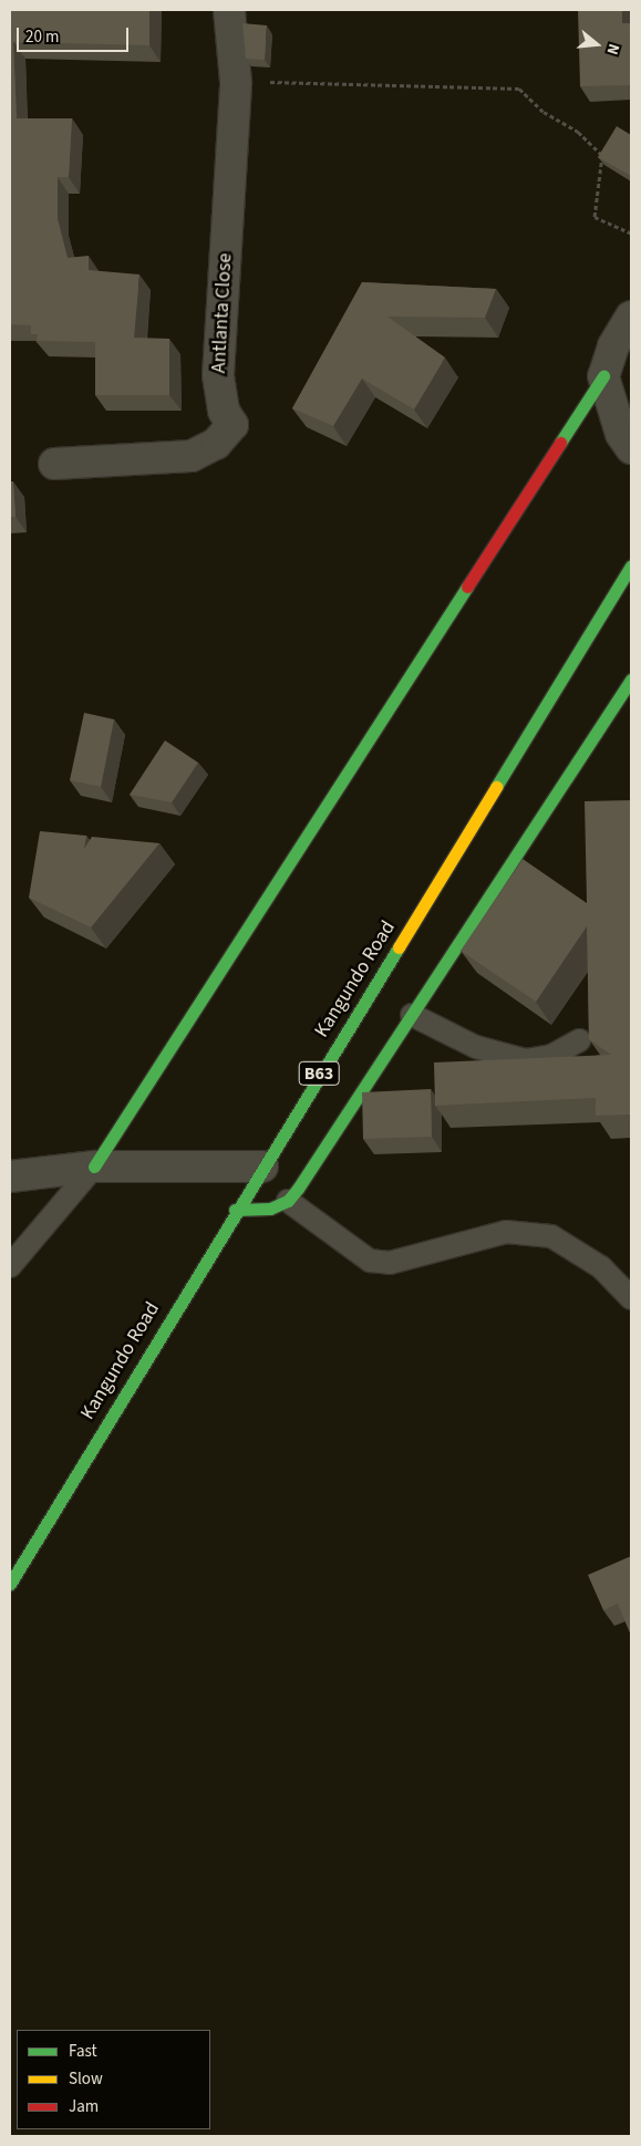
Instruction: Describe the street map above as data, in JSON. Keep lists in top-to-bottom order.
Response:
{
  "streets": {
    "main road": ["Kangundo Road", "B63"],
    "street": ["Antlanta Close"]
  },
  "legend": ["Fast", "Slow", "Jam"],
  "scale_bar": "20 m",
  "north": "right"
}
